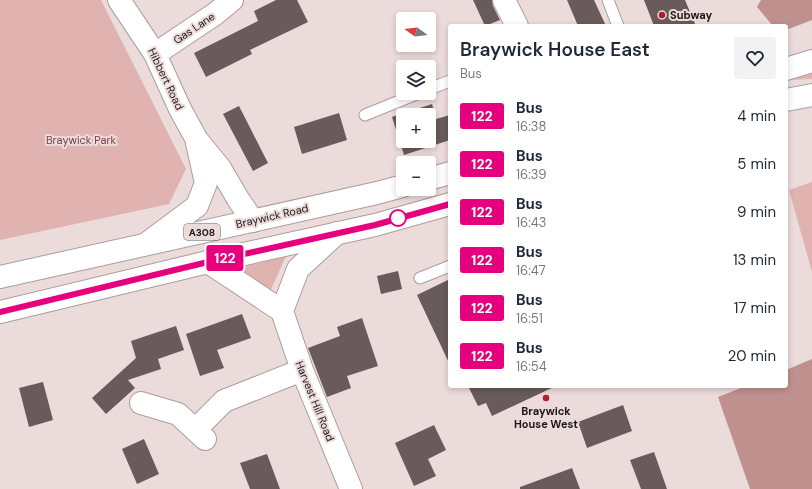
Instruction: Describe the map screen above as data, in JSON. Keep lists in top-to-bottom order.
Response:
{
  "streets": {
    "street": [
      "Gas Lane",
      "Hibbert Road",
      "Braywick Road",
      "A308",
      "Harvest Hill Road"
    ]
  },
  "crossings": [
    ["Gas Lane", "Hibbert Road"],
    ["Hibbert Road", "Braywick Road"]
  ],
  "parks": ["Braywick Park"],
  "places": ["Subway", "Braywick House West"],
  "lines": ["bus line 122"],
  "north": "left",
  "page": {
    "on_map": "122",
    "map_buttons": ["+", "−"],
    "heading": ["Braywick House East", "Bus"],
    "list": [
      {
        "mark": "122",
        "name": "Bus",
        "note": "16:38",
        "value": "4 min"
      },
      {
        "mark": "122",
        "name": "Bus",
        "note": "16:39",
        "value": "5 min"
      },
      {
        "mark": "122",
        "name": "Bus",
        "note": "16:43",
        "value": "9 min"
      },
      {
        "mark": "122",
        "name": "Bus",
        "note": "16:47",
        "value": "13 min"
      },
      {
        "mark": "122",
        "name": "Bus",
        "note": "16:51",
        "value": "17 min"
      },
      {
        "mark": "122",
        "name": "Bus",
        "note": "16:54",
        "value": "20 min"
      }
    ]
  }
}
